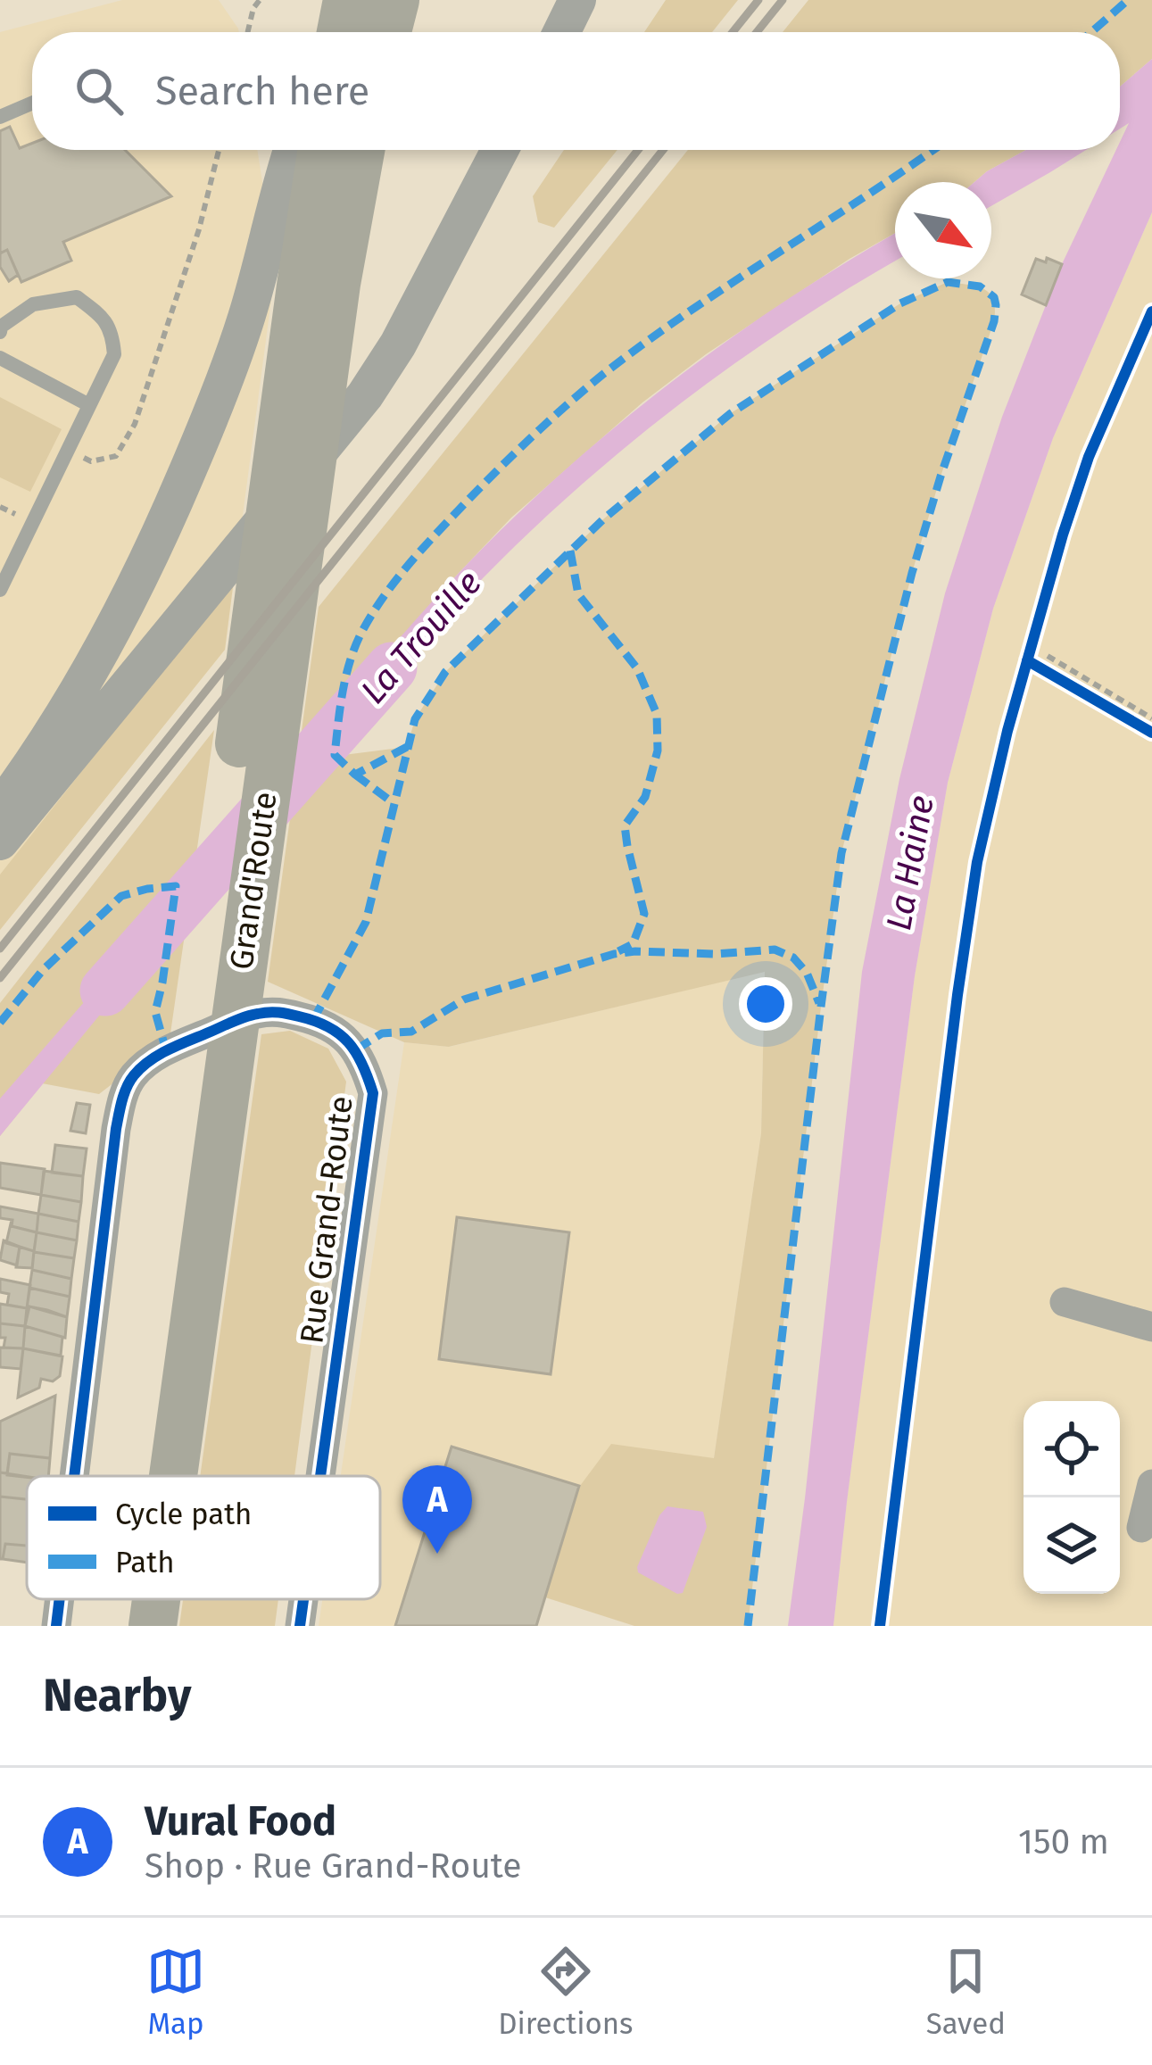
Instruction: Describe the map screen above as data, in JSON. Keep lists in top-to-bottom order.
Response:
{
  "streets": {
    "main road": ["Grand'Route"],
    "street": ["Rue Grand-Route"]
  },
  "water": ["La Trouille", "La Haine"],
  "legend": ["Cycle path", "Path"],
  "north": "bottom right",
  "page": {
    "search": "Search here",
    "pins": "A",
    "heading": "Nearby",
    "list": [
      {
        "mark": "A",
        "name": "Vural Food",
        "note": "Shop · Rue Grand-Route",
        "value": "150 m"
      }
    ],
    "nav": ["Map", "Directions", "Saved"]
  }
}
